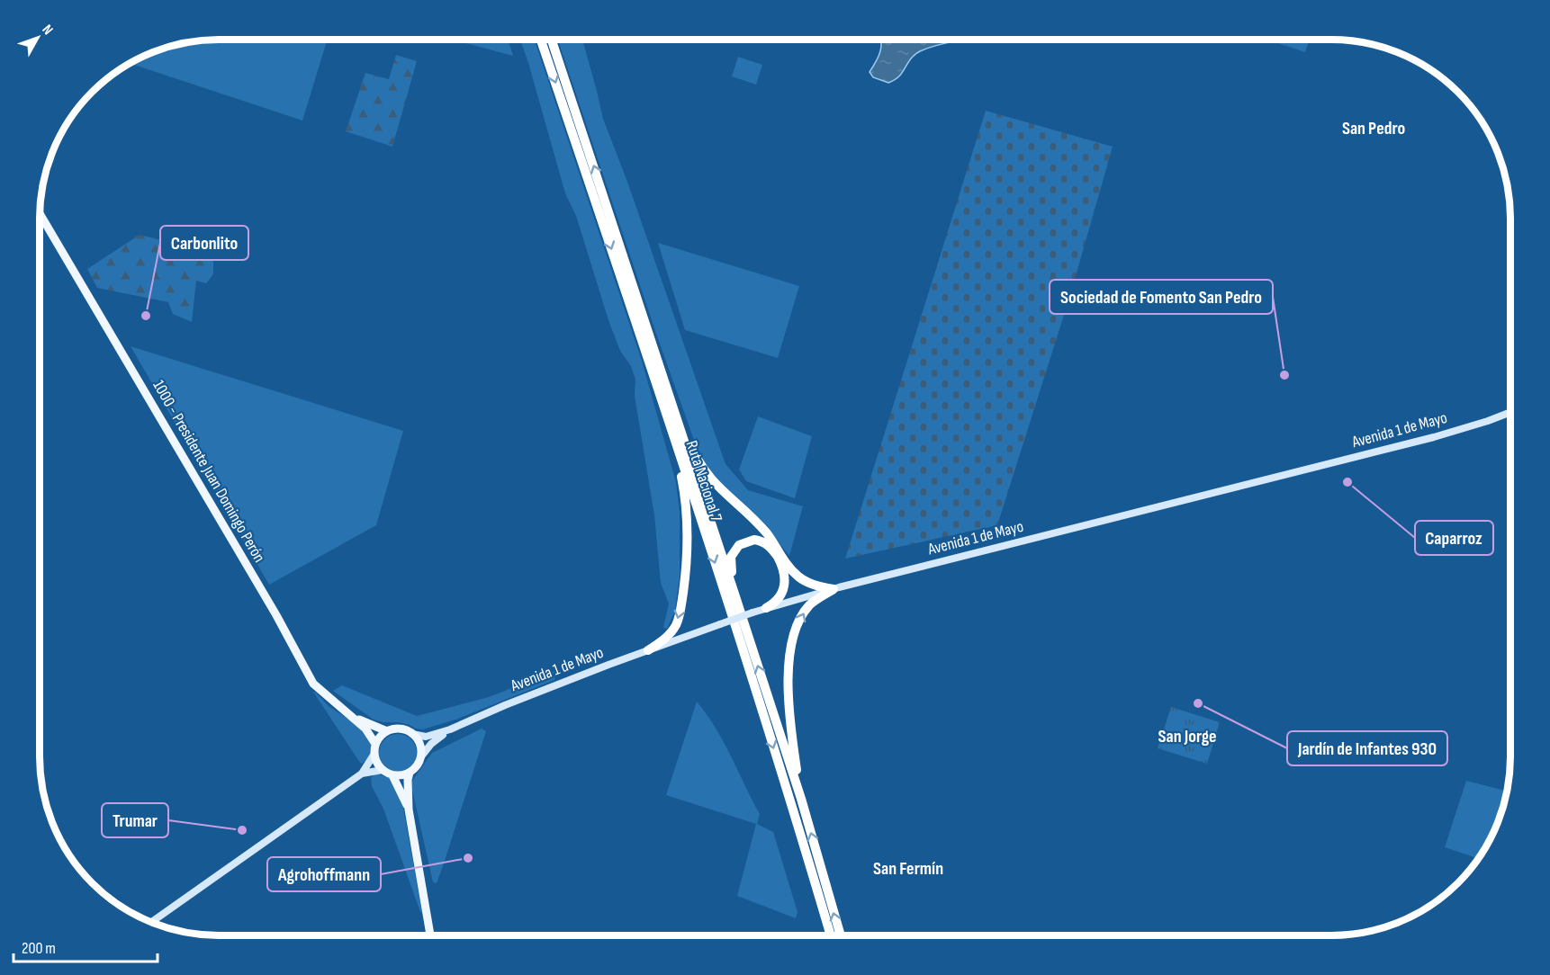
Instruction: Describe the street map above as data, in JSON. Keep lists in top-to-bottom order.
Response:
{
  "streets": {
    "highway": ["Ruta Nacional 7"],
    "main road": ["Avenida 1 de Mayo", "1000 - Presidente Juan Domingo Perón"]
  },
  "crossings": [
    ["Avenida 1 de Mayo", "1000 - Presidente Juan Domingo Perón"]
  ],
  "districts": ["San Pedro", "San Jorge", "San Fermín"],
  "places": [
    "Carbonlito",
    "Sociedad de Fomento San Pedro",
    "Caparroz",
    "Jardín de Infantes 930",
    "Trumar",
    "Agrohoffmann"
  ],
  "scale_bar": "200 m",
  "north": "top right"
}
